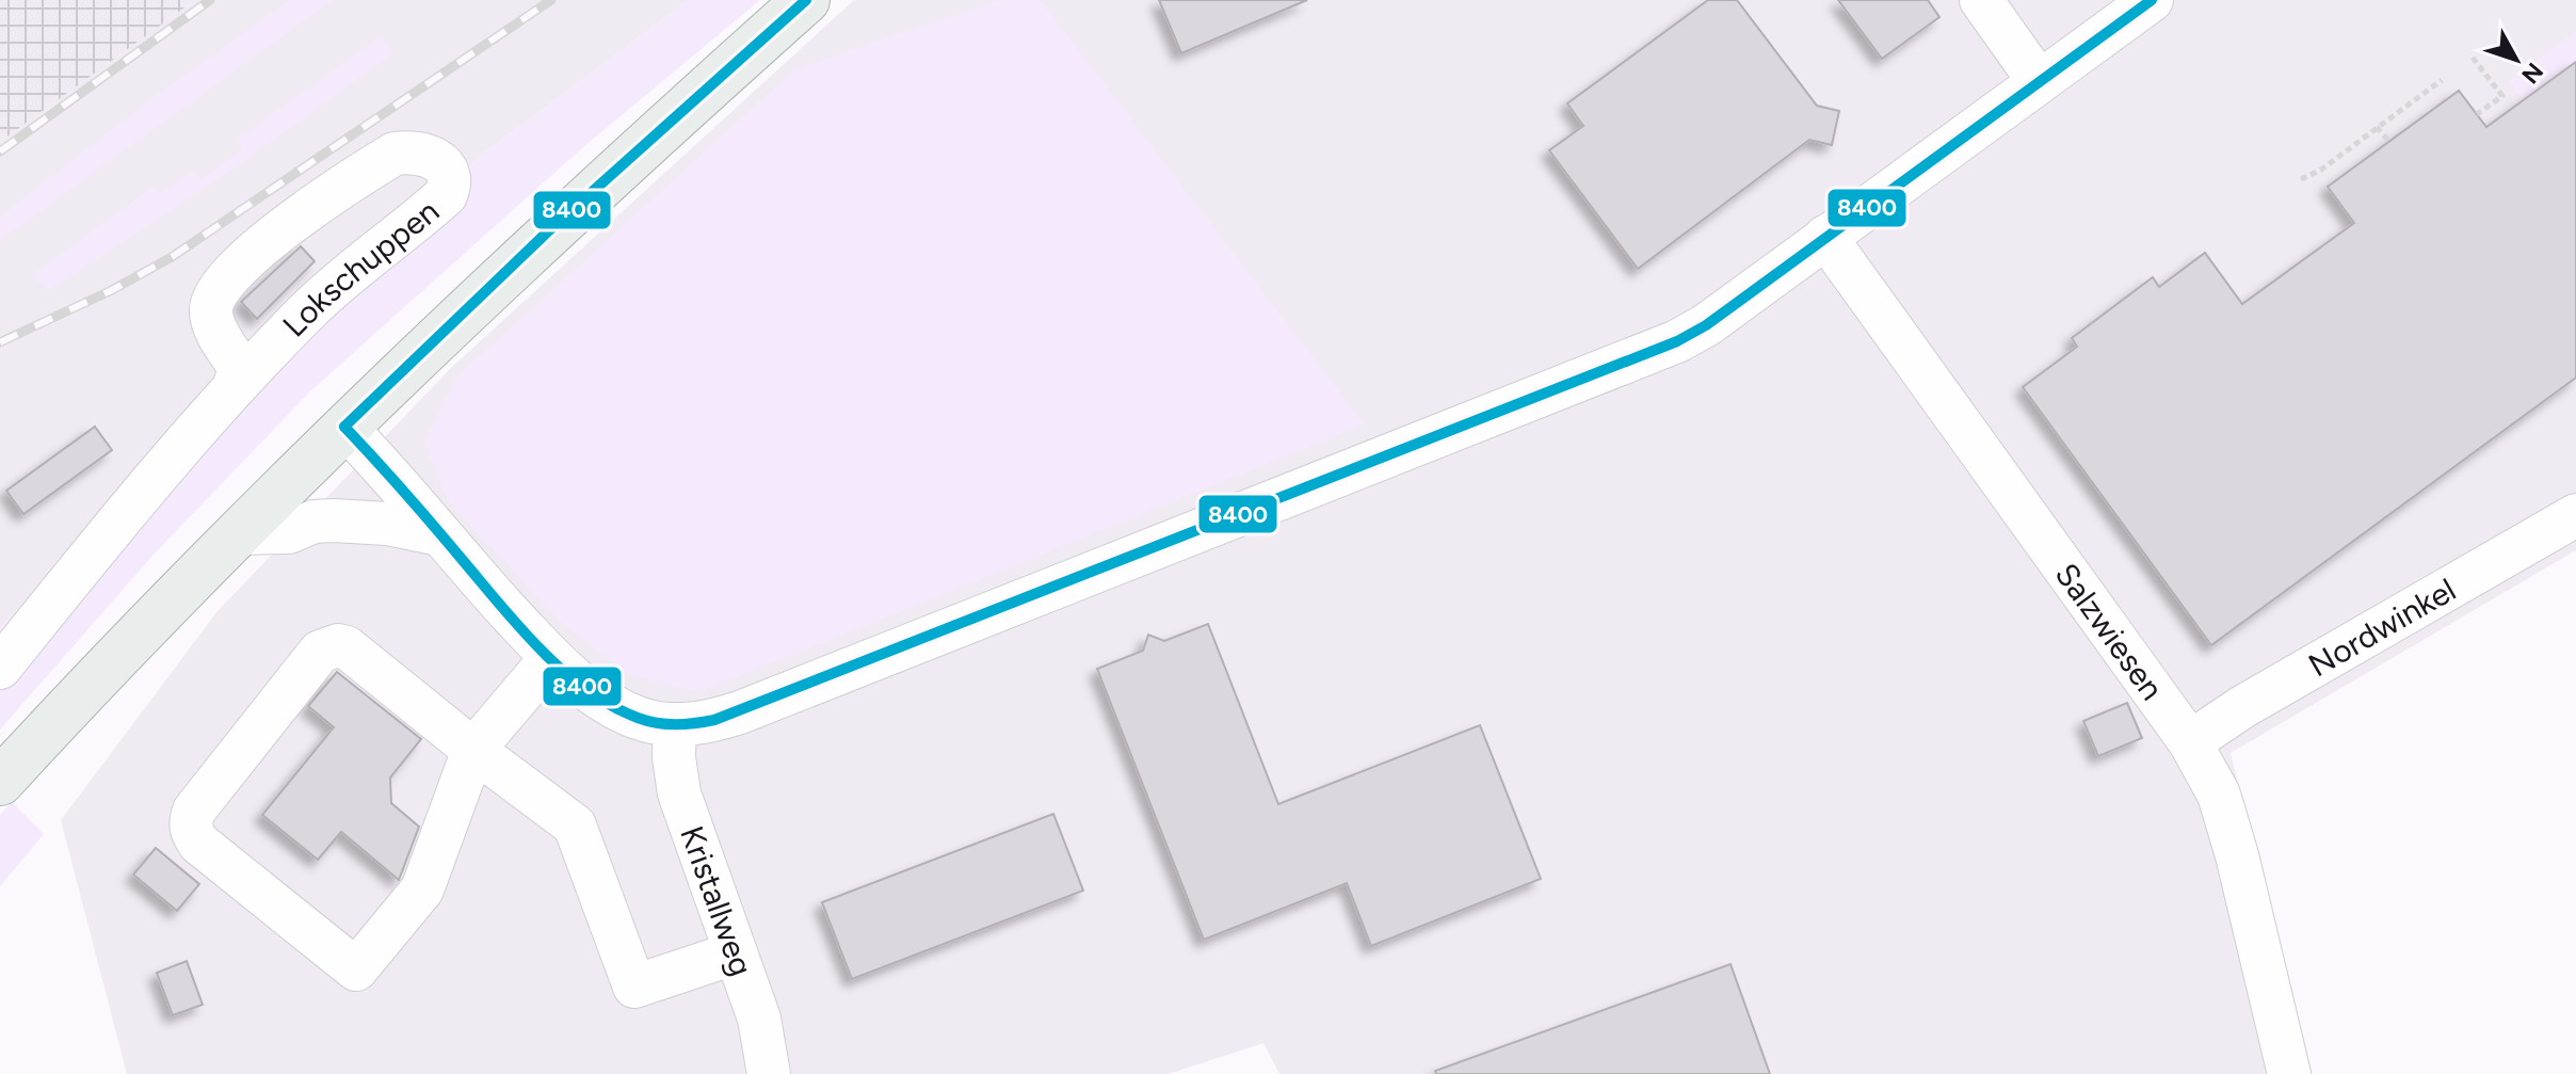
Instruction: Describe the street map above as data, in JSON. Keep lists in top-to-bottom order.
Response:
{
  "streets": {
    "street": [
      "Lokschuppen",
      "Nordwinkel",
      "Salzwiesen",
      "Kristallweg"
    ]
  },
  "crossings": [
    ["Nordwinkel", "Salzwiesen"]
  ],
  "lines": ["transit line 8400"],
  "north": "bottom right"
}
